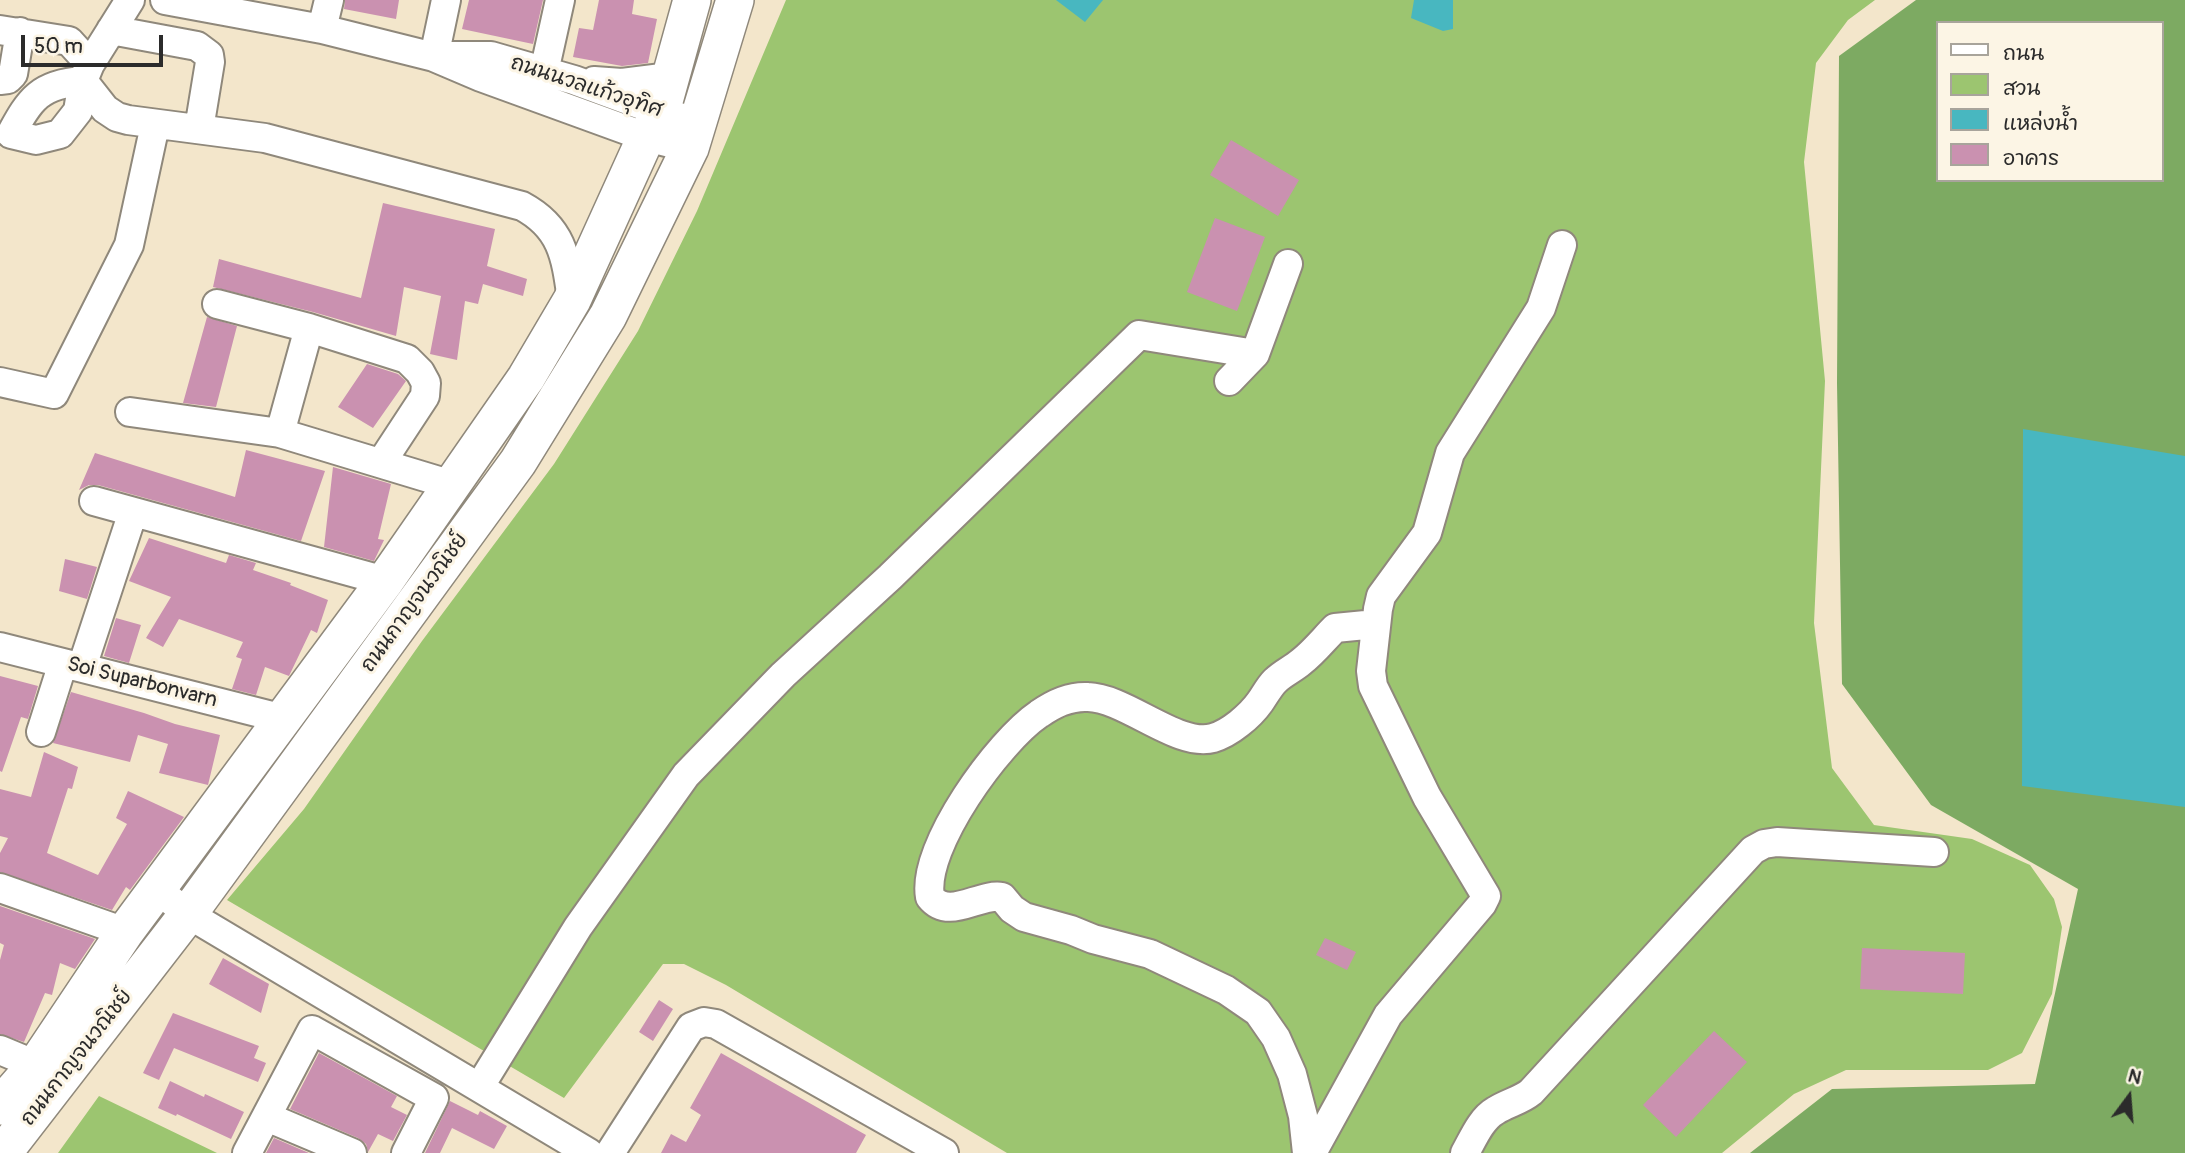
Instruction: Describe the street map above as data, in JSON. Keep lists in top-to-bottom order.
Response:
{
  "streets": {
    "main road": ["ถนนกาญจนวณิชย์"],
    "street": ["ถนนนวลแก้วอุทิศ", "Soi Suparbonvarn"]
  },
  "crossings": [
    ["ถนนนวลแก้วอุทิศ", "ถนนกาญจนวณิชย์"],
    ["ถนนกาญจนวณิชย์", "Soi Suparbonvarn"]
  ],
  "legend": [
    "ถนน",
    "สวน",
    "แหล่งน้ำ",
    "อาคาร"
  ],
  "scale_bar": "50 m",
  "north": "top"
}
